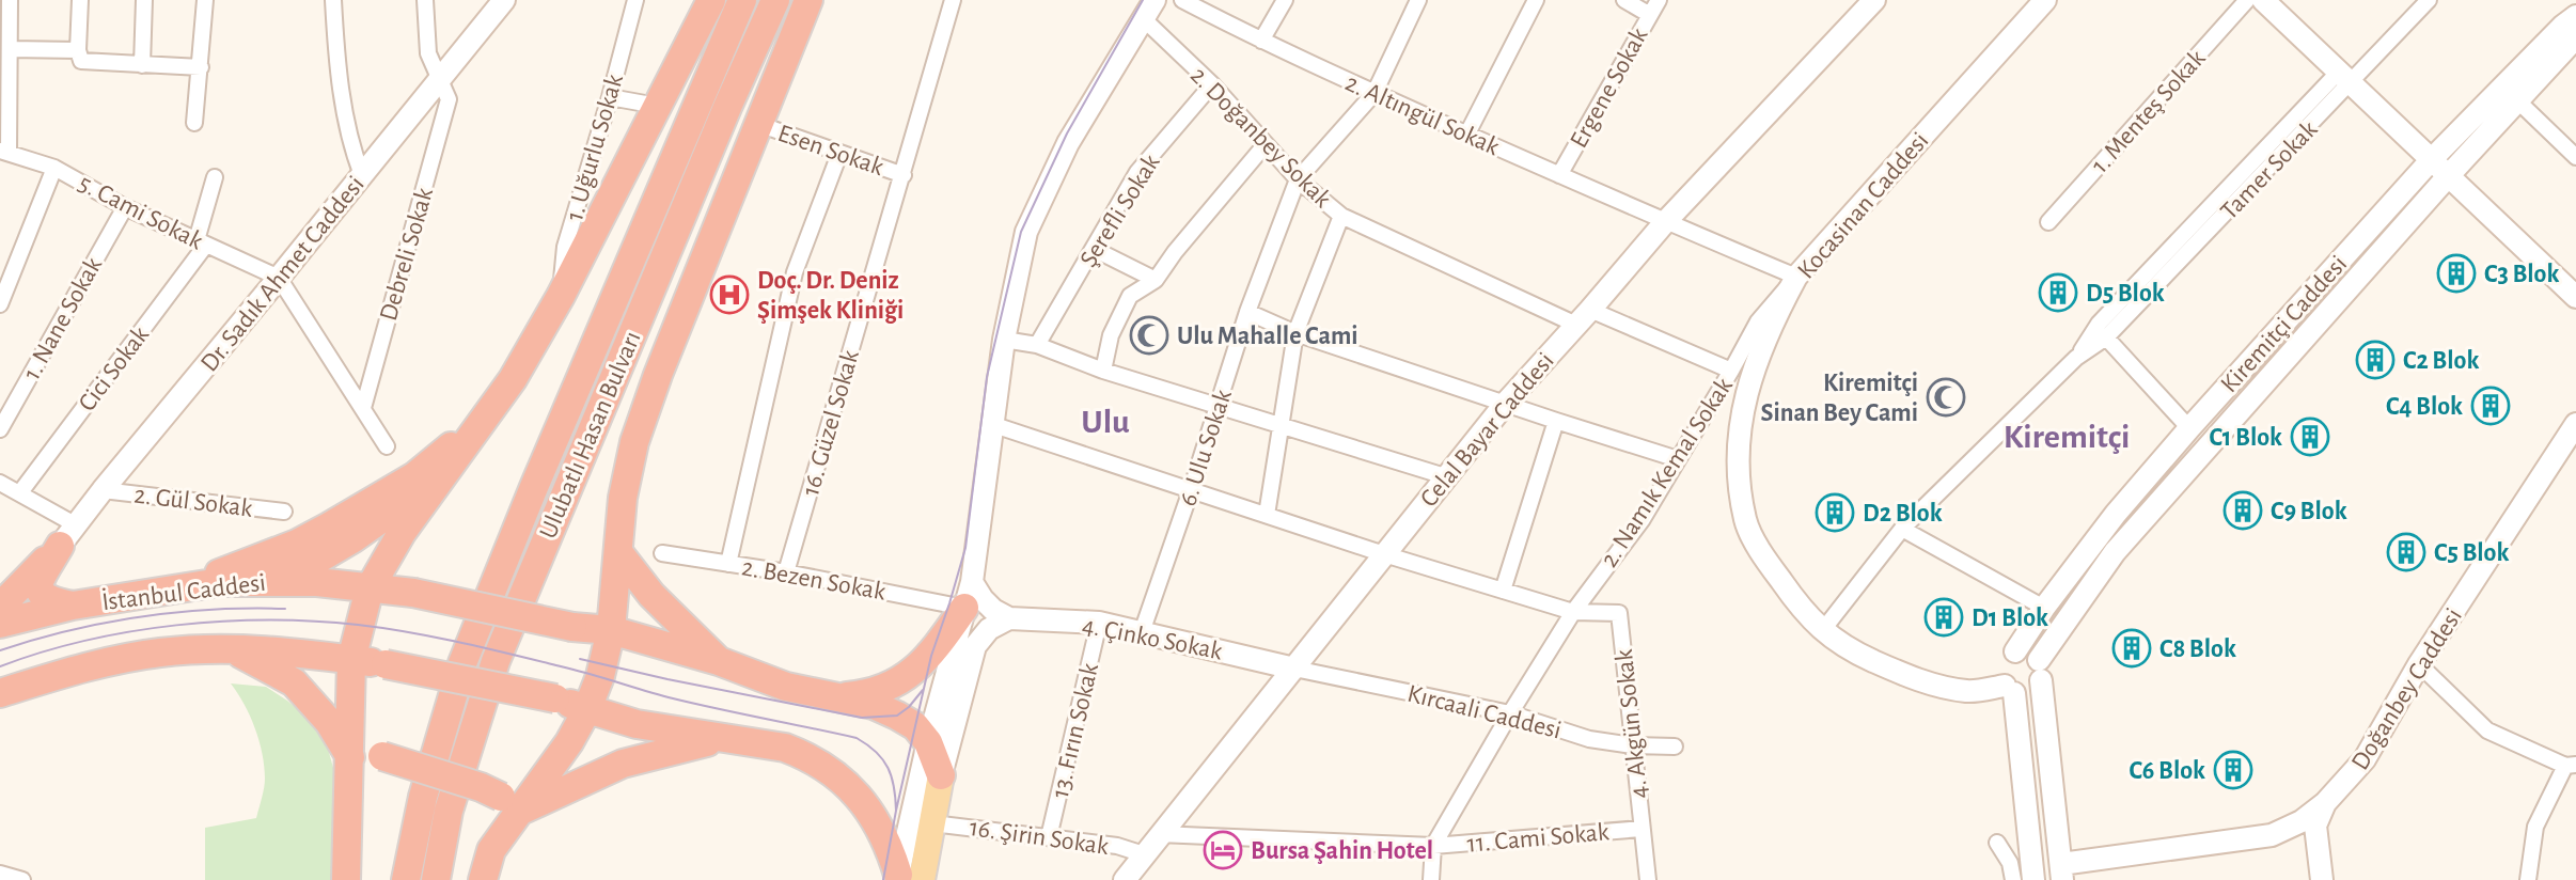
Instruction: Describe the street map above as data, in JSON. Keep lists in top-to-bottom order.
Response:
{
  "streets": {
    "highway": ["Ulubatlı Hasan Bulvarı", "İstanbul Caddesi"],
    "street": [
      "Ergene Sokak",
      "1. Menteş Sokak",
      "2. Altıngül Sokak",
      "2. Doğanbey Sokak",
      "1. Uğurlu Sokak",
      "Esen Sokak",
      "Tamer Sokak",
      "Kocasinan Caddesi",
      "Şerefli Sokak",
      "5. Cami Sokak",
      "Debreli Sokak",
      "Dr. Sadık Ahmet Caddesi",
      "1. Nane Sokak",
      "Kiremitçi Caddesi",
      "Cici Sokak",
      "16. Güzel Sokak",
      "Celal Bayar Caddesi",
      "6. Ulu Sokak",
      "2. Namık Kemal Sokak",
      "2. Gül Sokak",
      "2. Bezen Sokak",
      "4. Çinko Sokak",
      "Doğanbey Caddesi",
      "Kırcaali Caddesi",
      "4. Akgün Sokak",
      "13. Fırın Sokak",
      "16. Şirin Sokak",
      "11. Cami Sokak"
    ]
  },
  "crossings": [
    ["Ergene Sokak", "2. Altıngül Sokak"],
    ["2. Altıngül Sokak", "Kocasinan Caddesi"],
    ["2. Altıngül Sokak", "Celal Bayar Caddesi"],
    ["2. Altıngül Sokak", "6. Ulu Sokak"],
    ["2. Altıngül Sokak", "2. Namık Kemal Sokak"],
    ["2. Doğanbey Sokak", "Şerefli Sokak"],
    ["2. Doğanbey Sokak", "Celal Bayar Caddesi"],
    ["2. Doğanbey Sokak", "6. Ulu Sokak"],
    ["2. Doğanbey Sokak", "2. Namık Kemal Sokak"],
    ["Esen Sokak", "16. Güzel Sokak"],
    ["Kocasinan Caddesi", "Kiremitçi Caddesi"],
    ["Kocasinan Caddesi", "2. Namık Kemal Sokak"],
    ["5. Cami Sokak", "Dr. Sadık Ahmet Caddesi"],
    ["5. Cami Sokak", "1. Nane Sokak"],
    ["5. Cami Sokak", "Cici Sokak"],
    ["Debreli Sokak", "Dr. Sadık Ahmet Caddesi"],
    ["Dr. Sadık Ahmet Caddesi", "2. Gül Sokak"],
    ["16. Güzel Sokak", "2. Bezen Sokak"],
    ["Celal Bayar Caddesi", "4. Çinko Sokak"],
    ["Celal Bayar Caddesi", "Kırcaali Caddesi"],
    ["Celal Bayar Caddesi", "16. Şirin Sokak"],
    ["Celal Bayar Caddesi", "11. Cami Sokak"],
    ["6. Ulu Sokak", "4. Çinko Sokak"],
    ["2. Namık Kemal Sokak", "Kırcaali Caddesi"],
    ["2. Namık Kemal Sokak", "4. Akgün Sokak"],
    ["2. Namık Kemal Sokak", "11. Cami Sokak"],
    ["4. Çinko Sokak", "Kırcaali Caddesi"],
    ["4. Çinko Sokak", "13. Fırın Sokak"],
    ["Kırcaali Caddesi", "4. Akgün Sokak"],
    ["4. Akgün Sokak", "11. Cami Sokak"],
    ["13. Fırın Sokak", "16. Şirin Sokak"]
  ],
  "districts": ["Ulu", "Kiremitçi"],
  "places": {
    "building": [
      "C3 Blok",
      "D5 Blok",
      "C2 Blok",
      "C4 Blok",
      "C1 Blok",
      "C9 Blok",
      "D2 Blok",
      "C5 Blok",
      "D1 Blok",
      "C8 Blok",
      "C6 Blok"
    ],
    "hospital": ["Doç. Dr. Deniz Şimşek Kliniği"],
    "mosque": ["Ulu Mahalle Cami", "Kiremitçi Sinan Bey Cami"],
    "hotel": ["Bursa Şahin Hotel"]
  }
}
